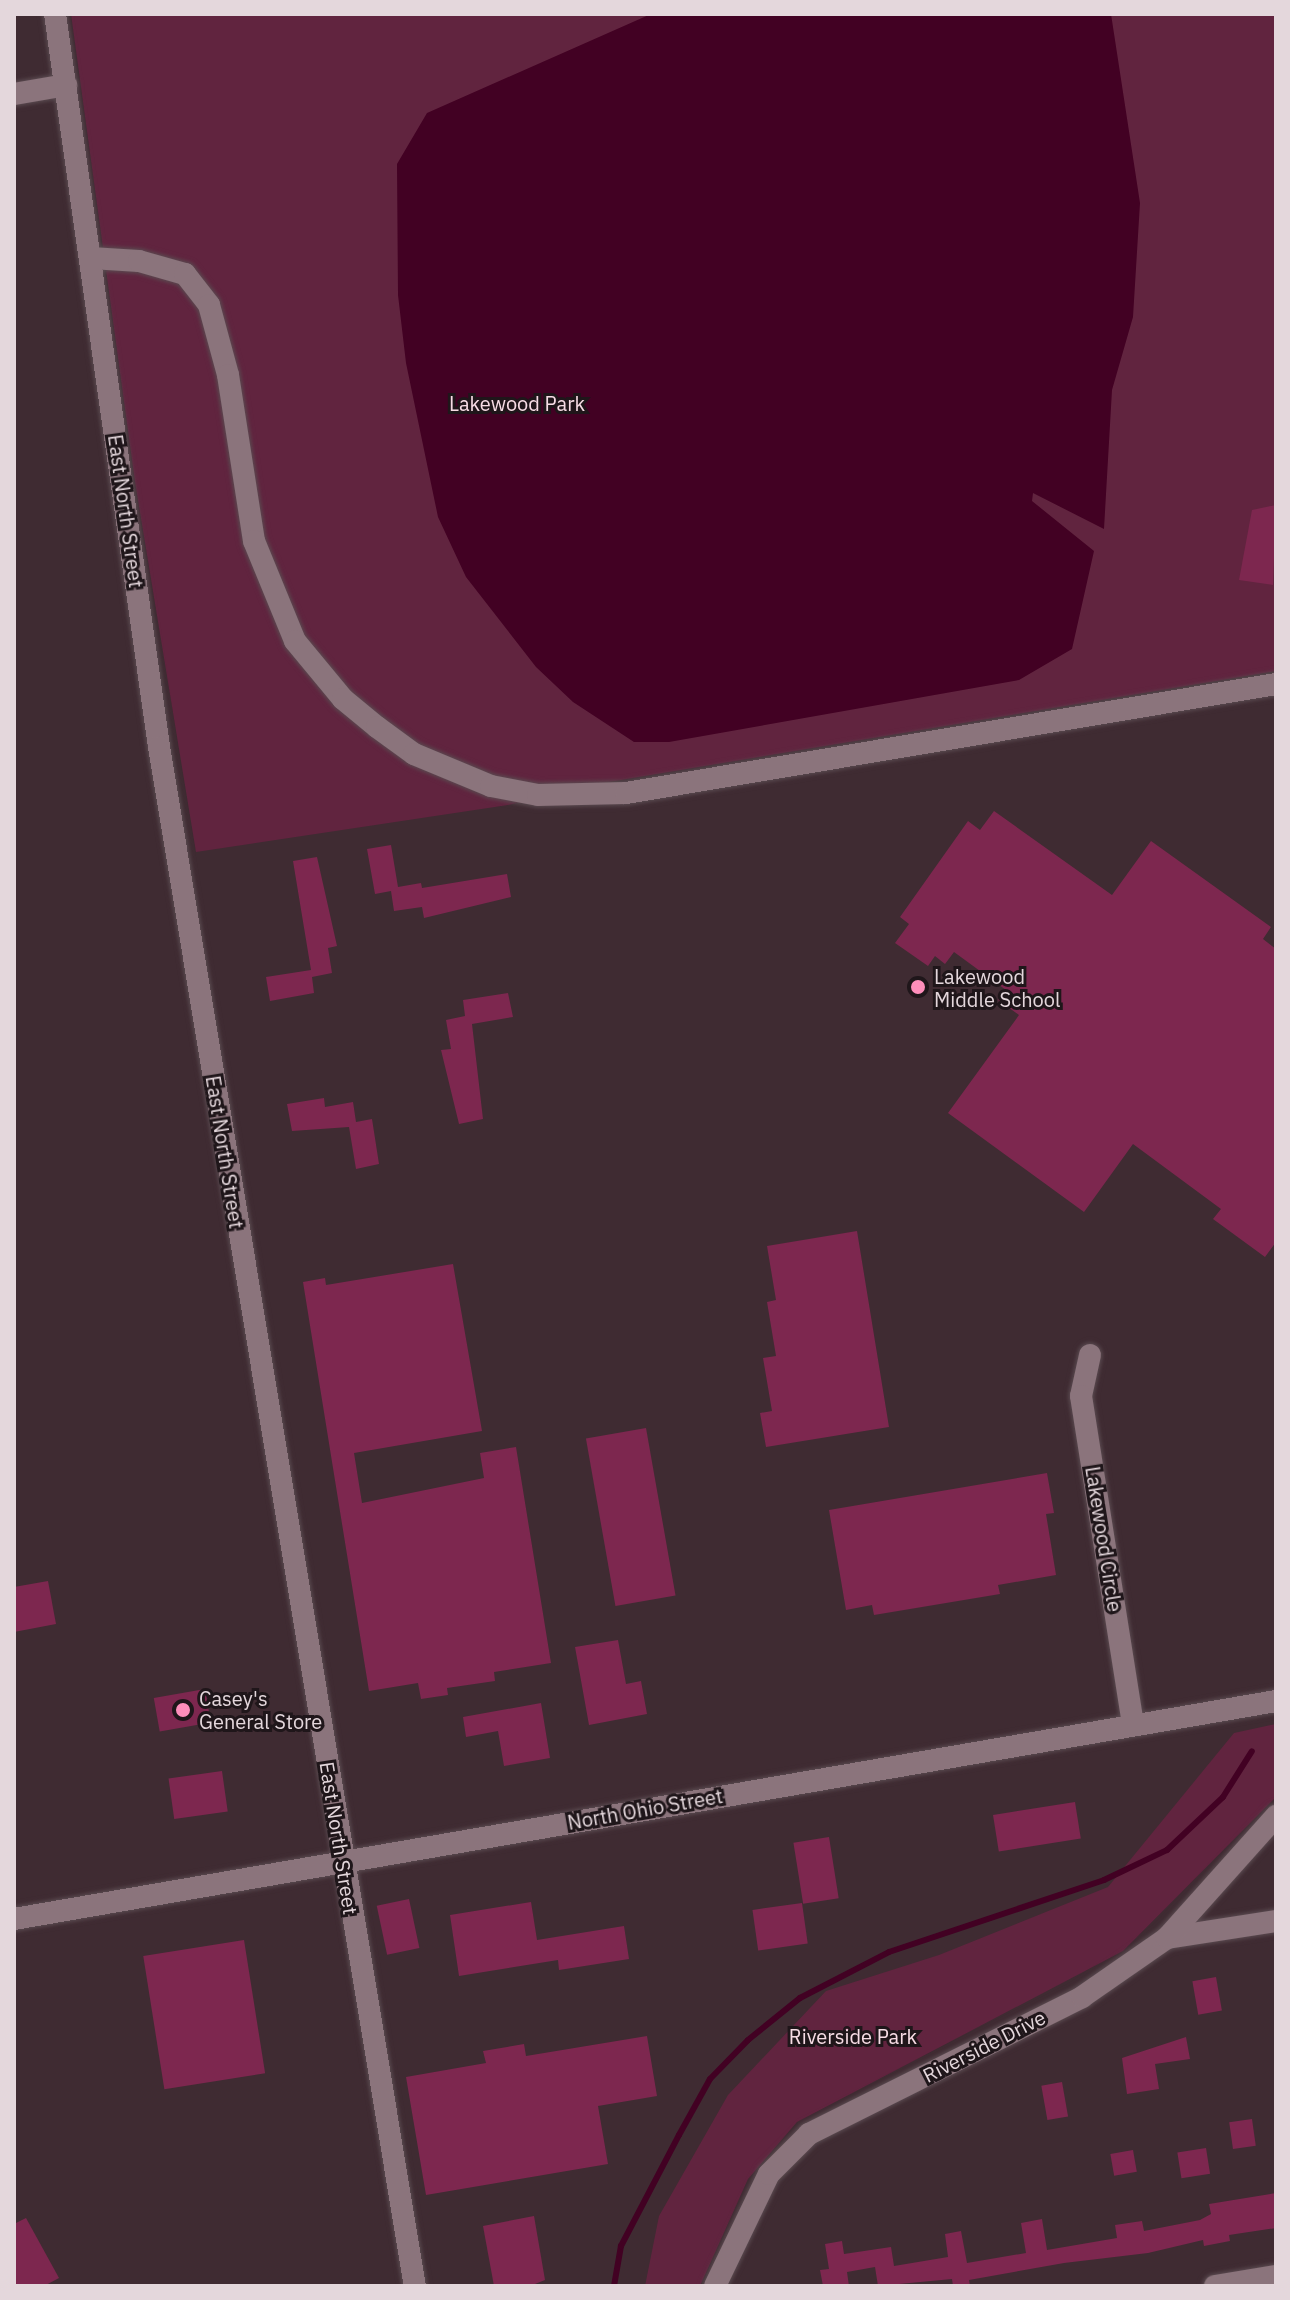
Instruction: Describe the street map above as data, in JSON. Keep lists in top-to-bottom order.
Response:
{
  "streets": {
    "street": [
      "East North Street",
      "Lakewood Circle",
      "North Ohio Street",
      "Riverside Drive"
    ]
  },
  "crossings": [
    ["East North Street", "North Ohio Street"],
    ["Lakewood Circle", "North Ohio Street"]
  ],
  "parks": ["Lakewood Park", "Riverside Park"],
  "places": ["Lakewood Middle School", "Casey's General Store"]
}
